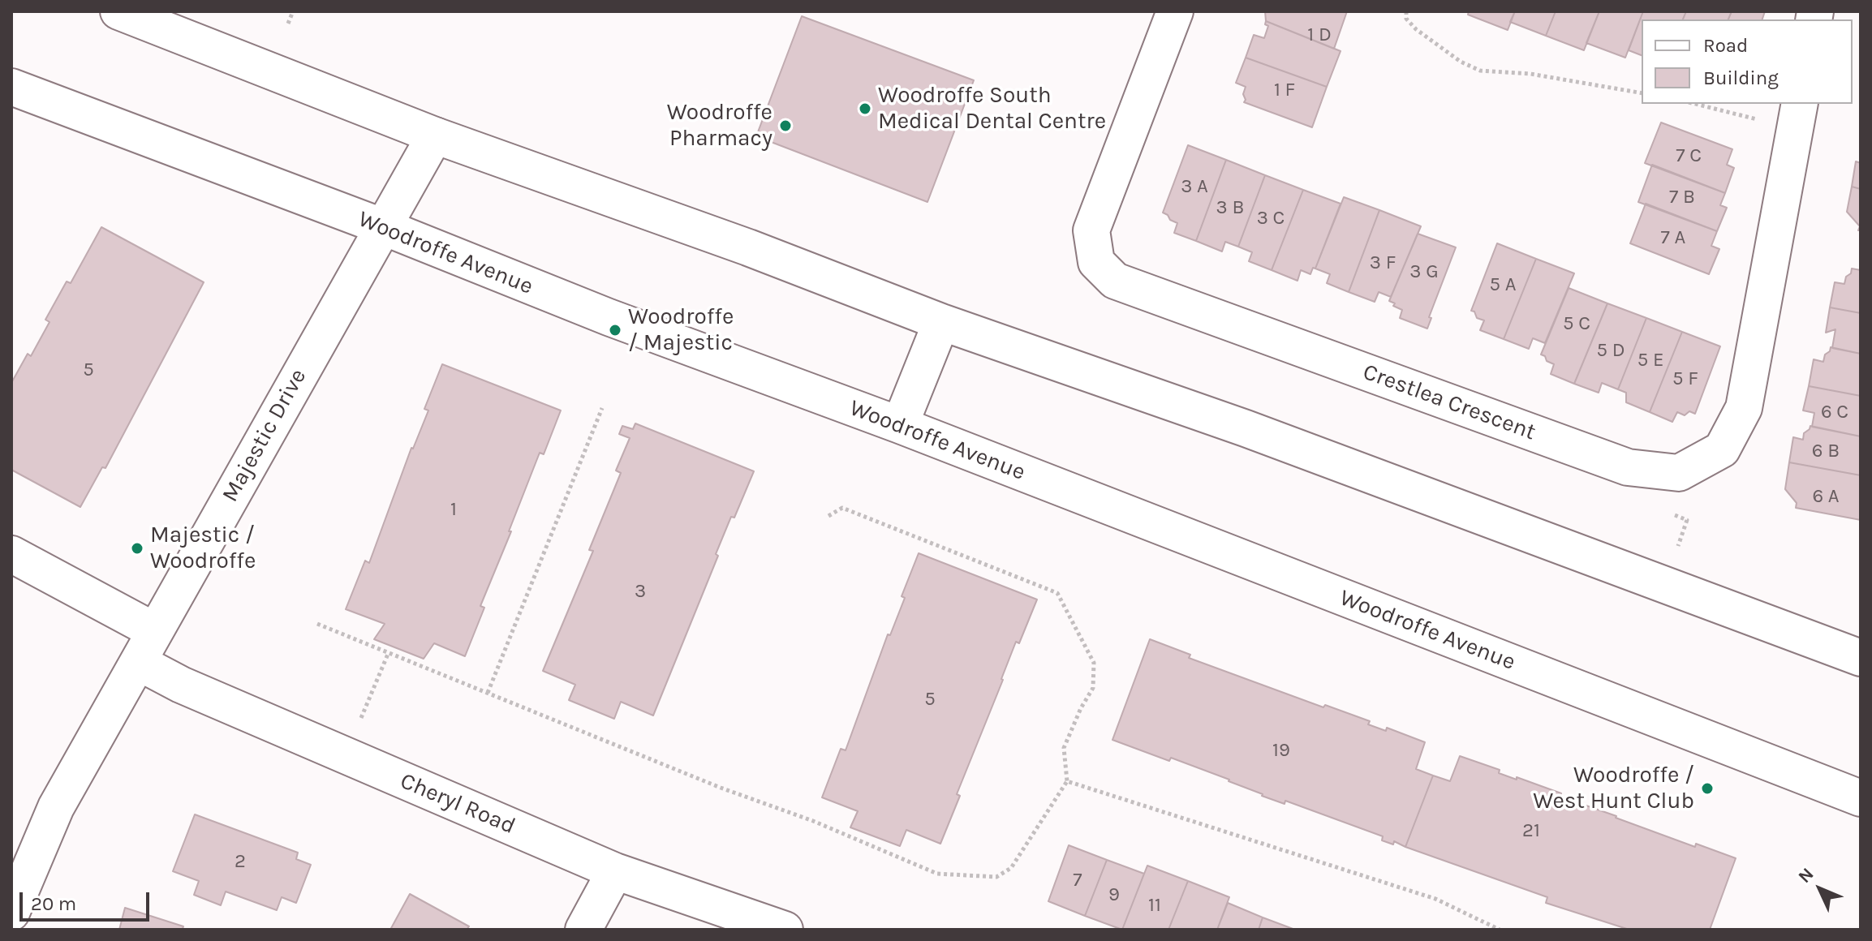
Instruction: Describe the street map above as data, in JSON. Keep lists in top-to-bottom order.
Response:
{
  "streets": {
    "main road": [
      "Woodroffe Avenue",
      "Crestlea Crescent",
      "Majestic Drive",
      "Cheryl Road"
    ]
  },
  "crossings": [
    ["Woodroffe Avenue", "Majestic Drive"],
    ["Majestic Drive", "Cheryl Road"]
  ],
  "places": [
    "Woodroffe South Medical Dental Centre",
    "Woodroffe Pharmacy",
    "Woodroffe / Majestic",
    "Majestic / Woodroffe",
    "Woodroffe / West Hunt Club"
  ],
  "house_numbers": [
    "1 D",
    "1 F",
    "7 C",
    "3 A",
    "7 B",
    "3 B",
    "3 C",
    "7 A",
    "3 F",
    "3 G",
    "5 A",
    "5 C",
    "5 D",
    "5 E",
    "5",
    "5 F",
    "6 C",
    "6 B",
    "6 A",
    "1",
    "3",
    "5",
    "19",
    "21",
    "2",
    "7",
    "9",
    "11"
  ],
  "legend": ["Road", "Building"],
  "scale_bar": "20 m",
  "north": "top left"
}
